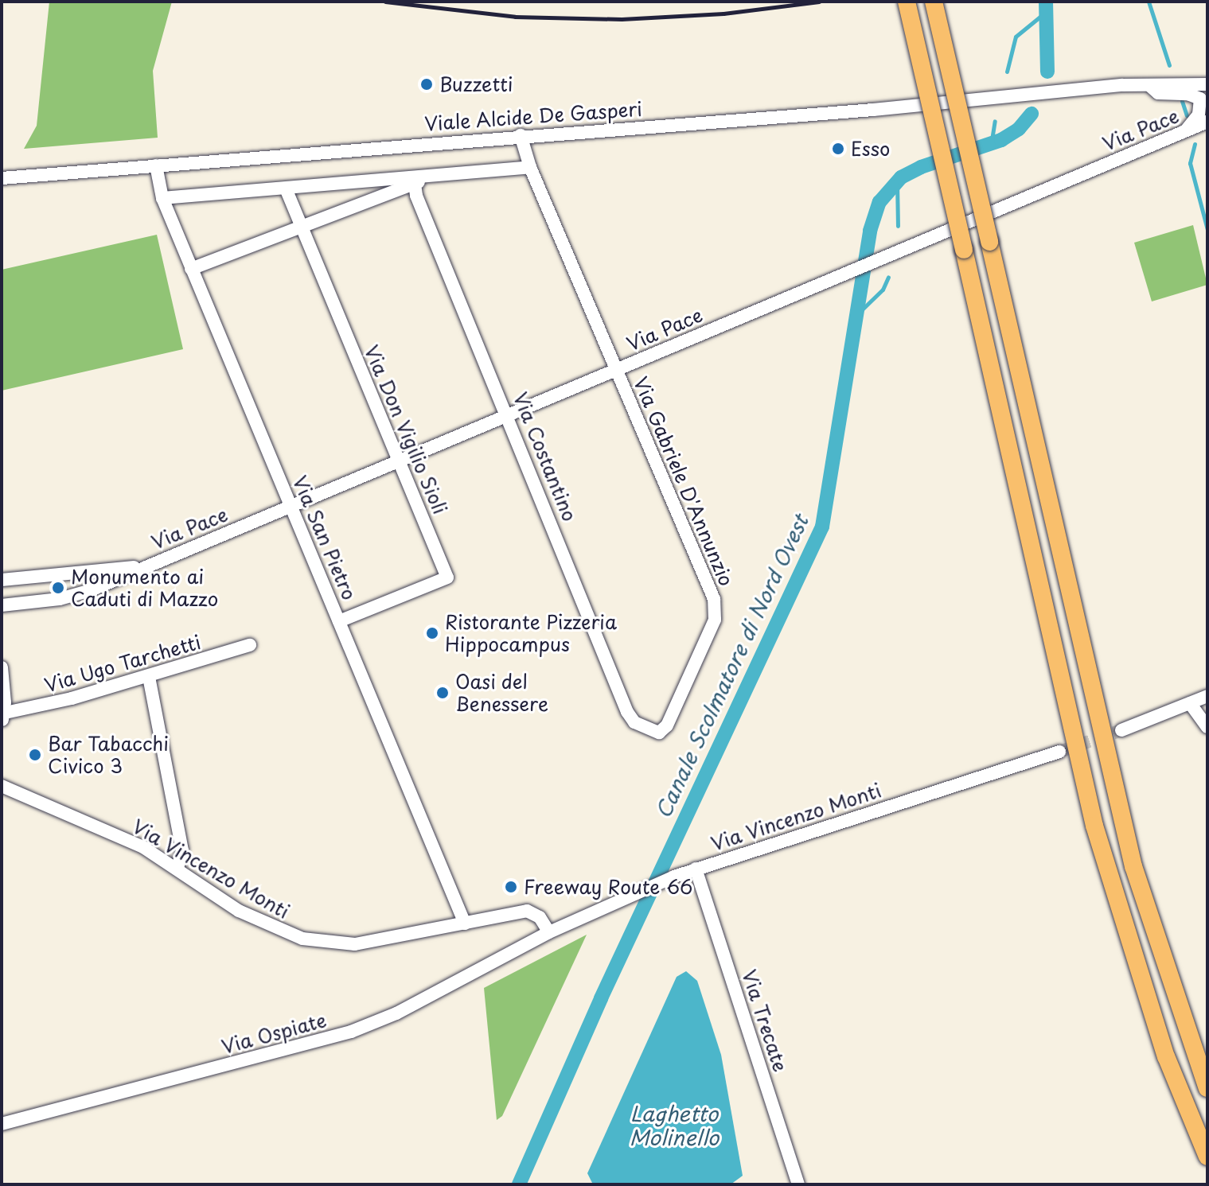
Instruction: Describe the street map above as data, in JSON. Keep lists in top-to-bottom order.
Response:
{
  "streets": {
    "street": [
      "Viale Alcide De Gasperi",
      "Via Pace",
      "Via Don Vigilio Sioli",
      "Via Costantino",
      "Via Gabriele D'Annunzio",
      "Via San Pietro",
      "Via Ugo Tarchetti",
      "Via Vincenzo Monti",
      "Via Trecate",
      "Via Ospiate"
    ]
  },
  "crossings": [
    ["Viale Alcide De Gasperi", "Via Gabriele D'Annunzio"],
    ["Viale Alcide De Gasperi", "Via San Pietro"],
    ["Via Pace", "Via Don Vigilio Sioli"],
    ["Via Pace", "Via Costantino"],
    ["Via Pace", "Via Gabriele D'Annunzio"],
    ["Via Pace", "Via San Pietro"],
    ["Via Don Vigilio Sioli", "Via San Pietro"],
    ["Via Costantino", "Via Gabriele D'Annunzio"],
    ["Via San Pietro", "Via Vincenzo Monti"],
    ["Via Vincenzo Monti", "Via Trecate"],
    ["Via Vincenzo Monti", "Via Ospiate"]
  ],
  "water": ["Canale Scolmatore di Nord Ovest", "Laghetto Molinello"],
  "places": [
    "Buzzetti",
    "Esso",
    "Monumento ai Caduti di Mazzo",
    "Ristorante Pizzeria Hippocampus",
    "Oasi del Benessere",
    "Bar Tabacchi Civico 3",
    "Freeway Route 66"
  ]
}
